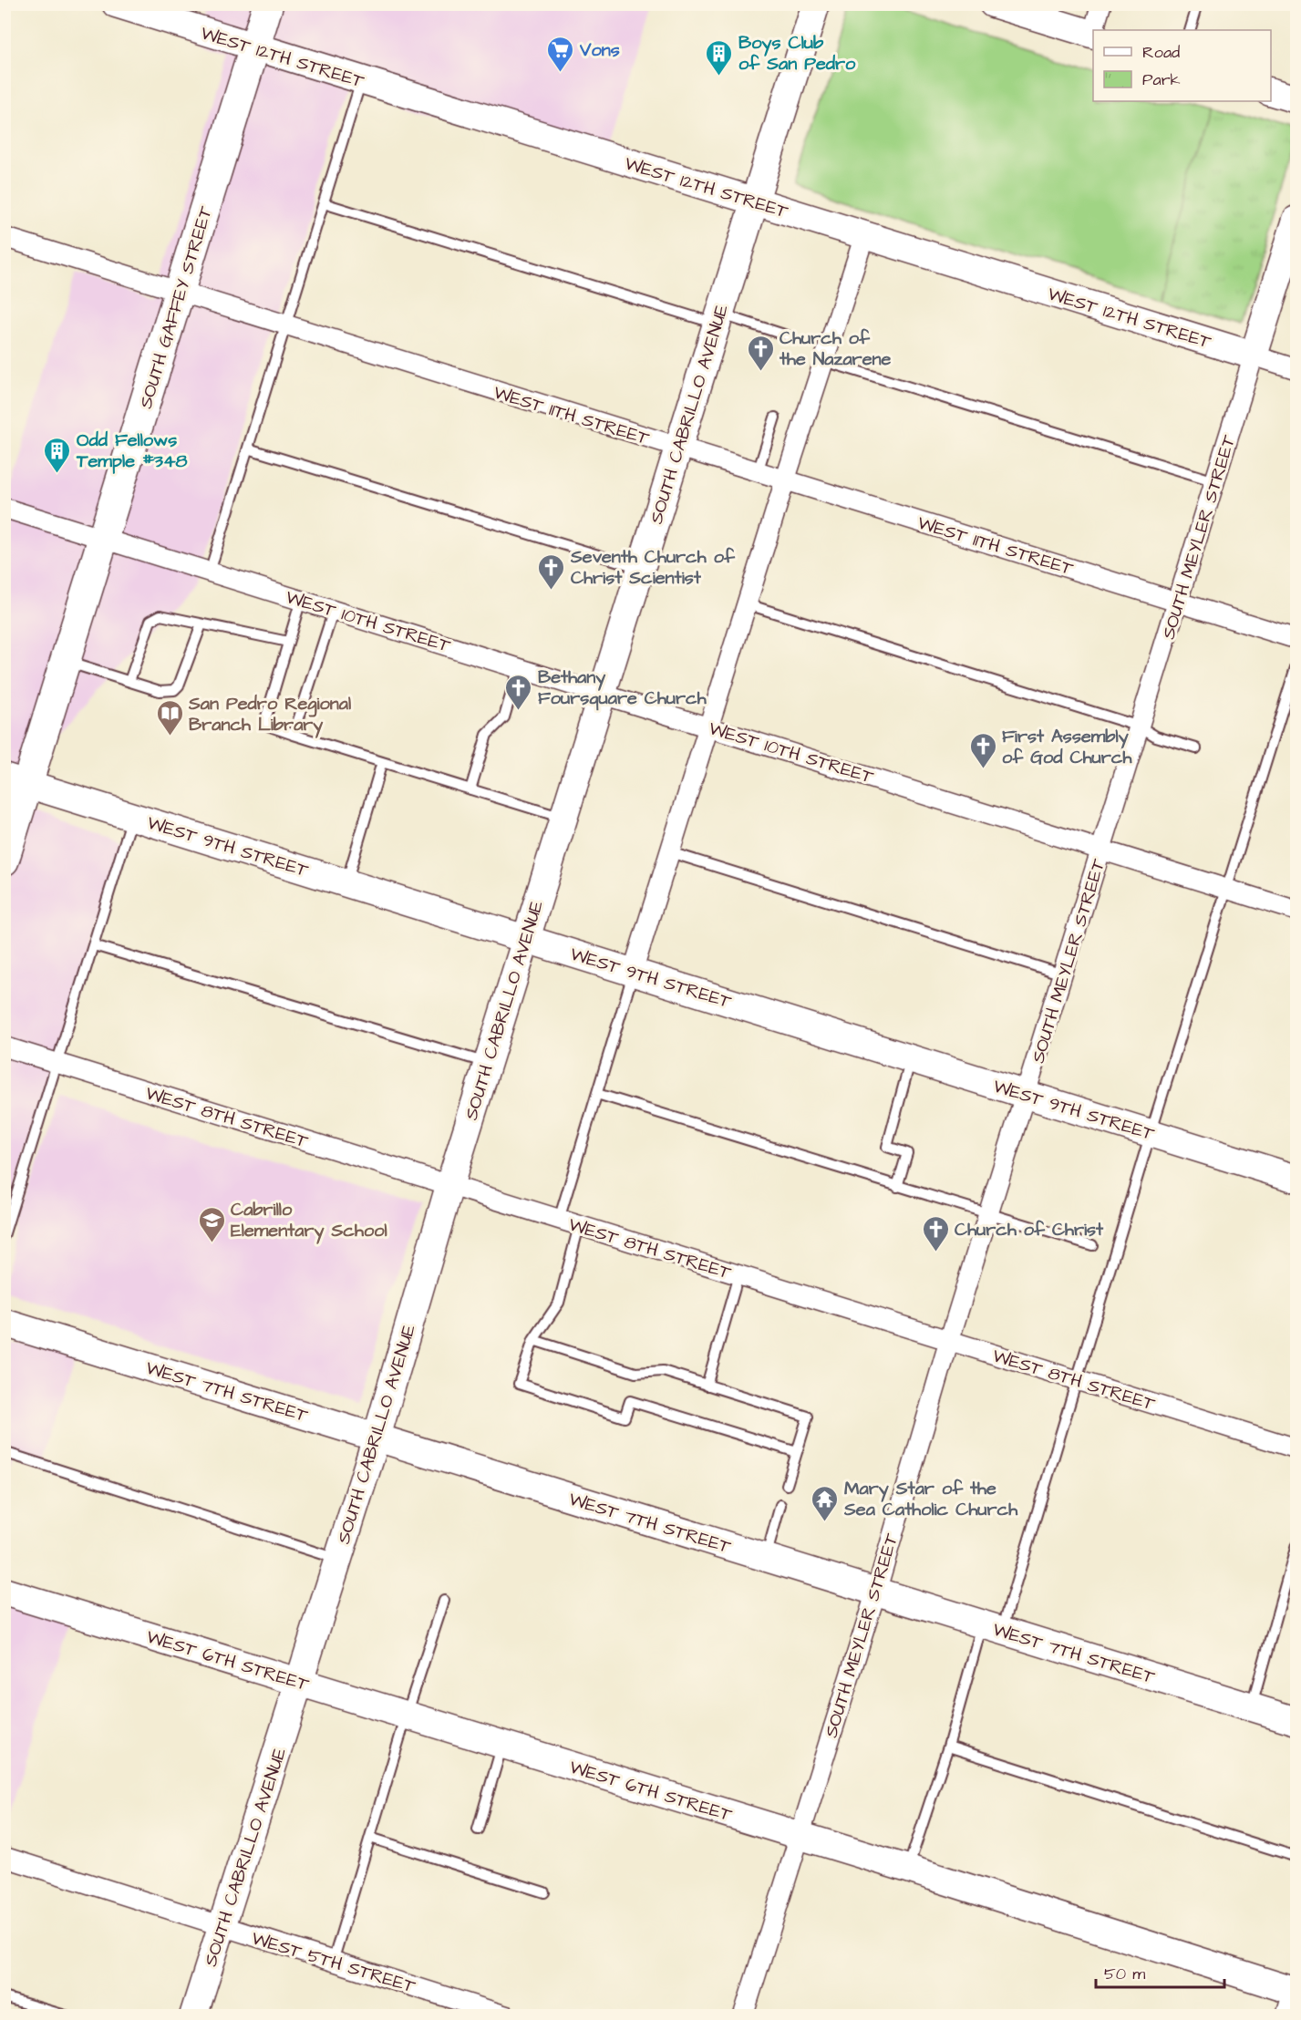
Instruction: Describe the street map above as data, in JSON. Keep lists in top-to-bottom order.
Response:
{
  "streets": {
    "main road": ["SOUTH GAFFEY STREET"],
    "street": [
      "WEST 12TH STREET",
      "SOUTH CABRILLO AVENUE",
      "WEST 11TH STREET",
      "SOUTH MEYLER STREET",
      "WEST 10TH STREET",
      "WEST 9TH STREET",
      "WEST 8TH STREET",
      "WEST 7TH STREET",
      "WEST 6TH STREET",
      "WEST 5TH STREET"
    ]
  },
  "crossings": [
    ["WEST 12TH STREET", "SOUTH GAFFEY STREET"],
    ["WEST 12TH STREET", "SOUTH CABRILLO AVENUE"],
    ["WEST 12TH STREET", "SOUTH MEYLER STREET"],
    ["SOUTH GAFFEY STREET", "WEST 11TH STREET"],
    ["SOUTH GAFFEY STREET", "WEST 10TH STREET"],
    ["SOUTH GAFFEY STREET", "WEST 9TH STREET"],
    ["SOUTH CABRILLO AVENUE", "WEST 11TH STREET"],
    ["SOUTH CABRILLO AVENUE", "WEST 10TH STREET"],
    ["SOUTH CABRILLO AVENUE", "WEST 9TH STREET"],
    ["SOUTH CABRILLO AVENUE", "WEST 8TH STREET"],
    ["SOUTH CABRILLO AVENUE", "WEST 7TH STREET"],
    ["SOUTH CABRILLO AVENUE", "WEST 6TH STREET"],
    ["SOUTH CABRILLO AVENUE", "WEST 5TH STREET"],
    ["WEST 11TH STREET", "SOUTH MEYLER STREET"],
    ["SOUTH MEYLER STREET", "WEST 10TH STREET"],
    ["SOUTH MEYLER STREET", "WEST 9TH STREET"],
    ["SOUTH MEYLER STREET", "WEST 8TH STREET"],
    ["SOUTH MEYLER STREET", "WEST 7TH STREET"],
    ["SOUTH MEYLER STREET", "WEST 6TH STREET"]
  ],
  "places": {
    "supermarket": ["Vons"],
    "building": ["Boys Club of San Pedro", "Odd Fellows Temple #348"],
    "church": [
      "Church of the Nazarene",
      "Seventh Church of Christ Scientist",
      "Bethany Foursquare Church",
      "First Assembly of God Church",
      "Church of Christ"
    ],
    "library": ["San Pedro Regional Branch Library"],
    "school or university": ["Cabrillo Elementary School"],
    "temple": ["Mary Star of the Sea Catholic Church"]
  },
  "legend": ["Road", "Park"],
  "scale_bar": "50 m"
}
